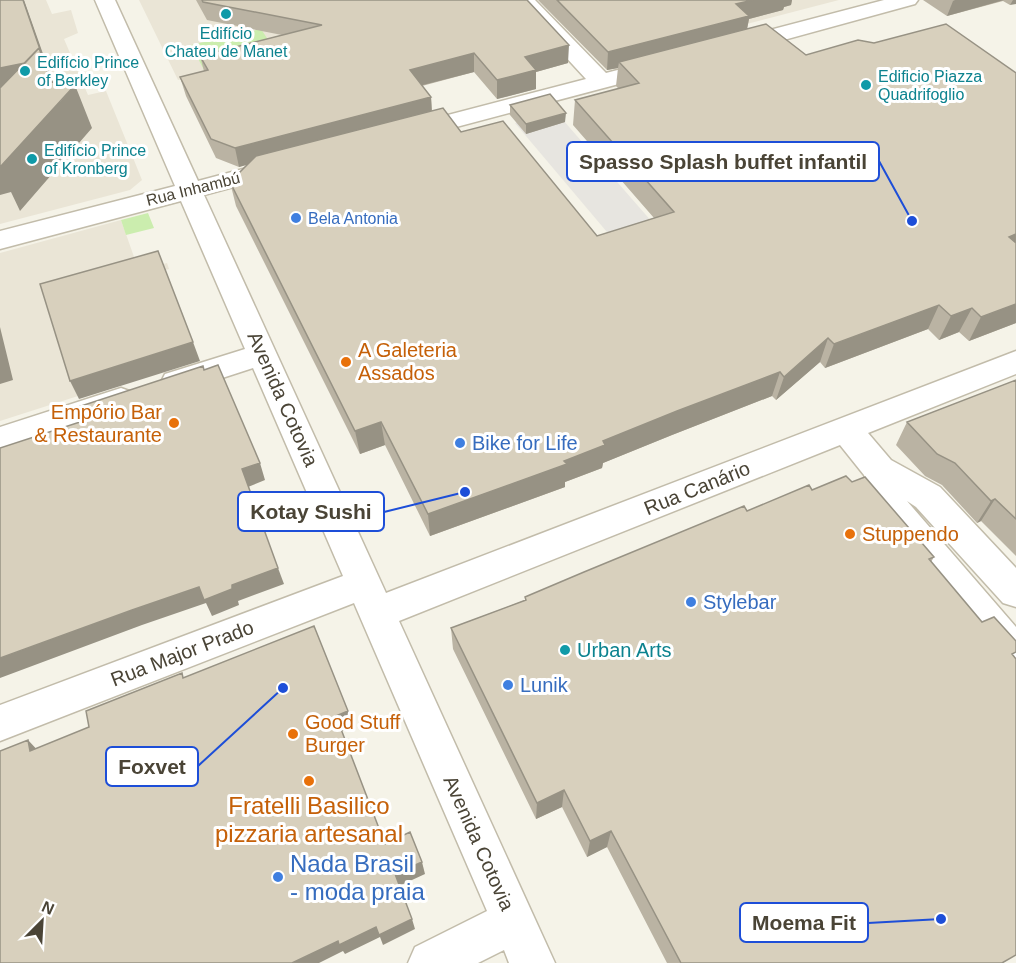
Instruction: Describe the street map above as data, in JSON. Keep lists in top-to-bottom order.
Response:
{
  "streets": {
    "street": [
      "Rua Inhambú",
      "Avenida Cotovia",
      "Rua Canário",
      "Rua Major Prado"
    ]
  },
  "crossings": [
    ["Rua Inhambú", "Avenida Cotovia"],
    ["Avenida Cotovia", "Rua Canário"],
    ["Avenida Cotovia", "Rua Major Prado"],
    ["Rua Canário", "Rua Major Prado"]
  ],
  "places": [
    "Edifício Chateu de Manet",
    "Edifício Prince of Berkley",
    "Edificio Piazza Quadrifoglio",
    "Edifício Prince of Kronberg",
    "Bela Antonia",
    "Spasso Splash buffet infantil",
    "A Galeteria Assados",
    "Empório Bar & Restaurante",
    "Bike for Life",
    "Kotay Sushi",
    "Stuppendo",
    "Stylebar",
    "Urban Arts",
    "Lunik",
    "Foxvet",
    "Good Stuff Burger",
    "Fratelli Basilico pizzaria artesanal",
    "Nada Brasil - moda praia",
    "Moema Fit"
  ],
  "north": "top right"
}
